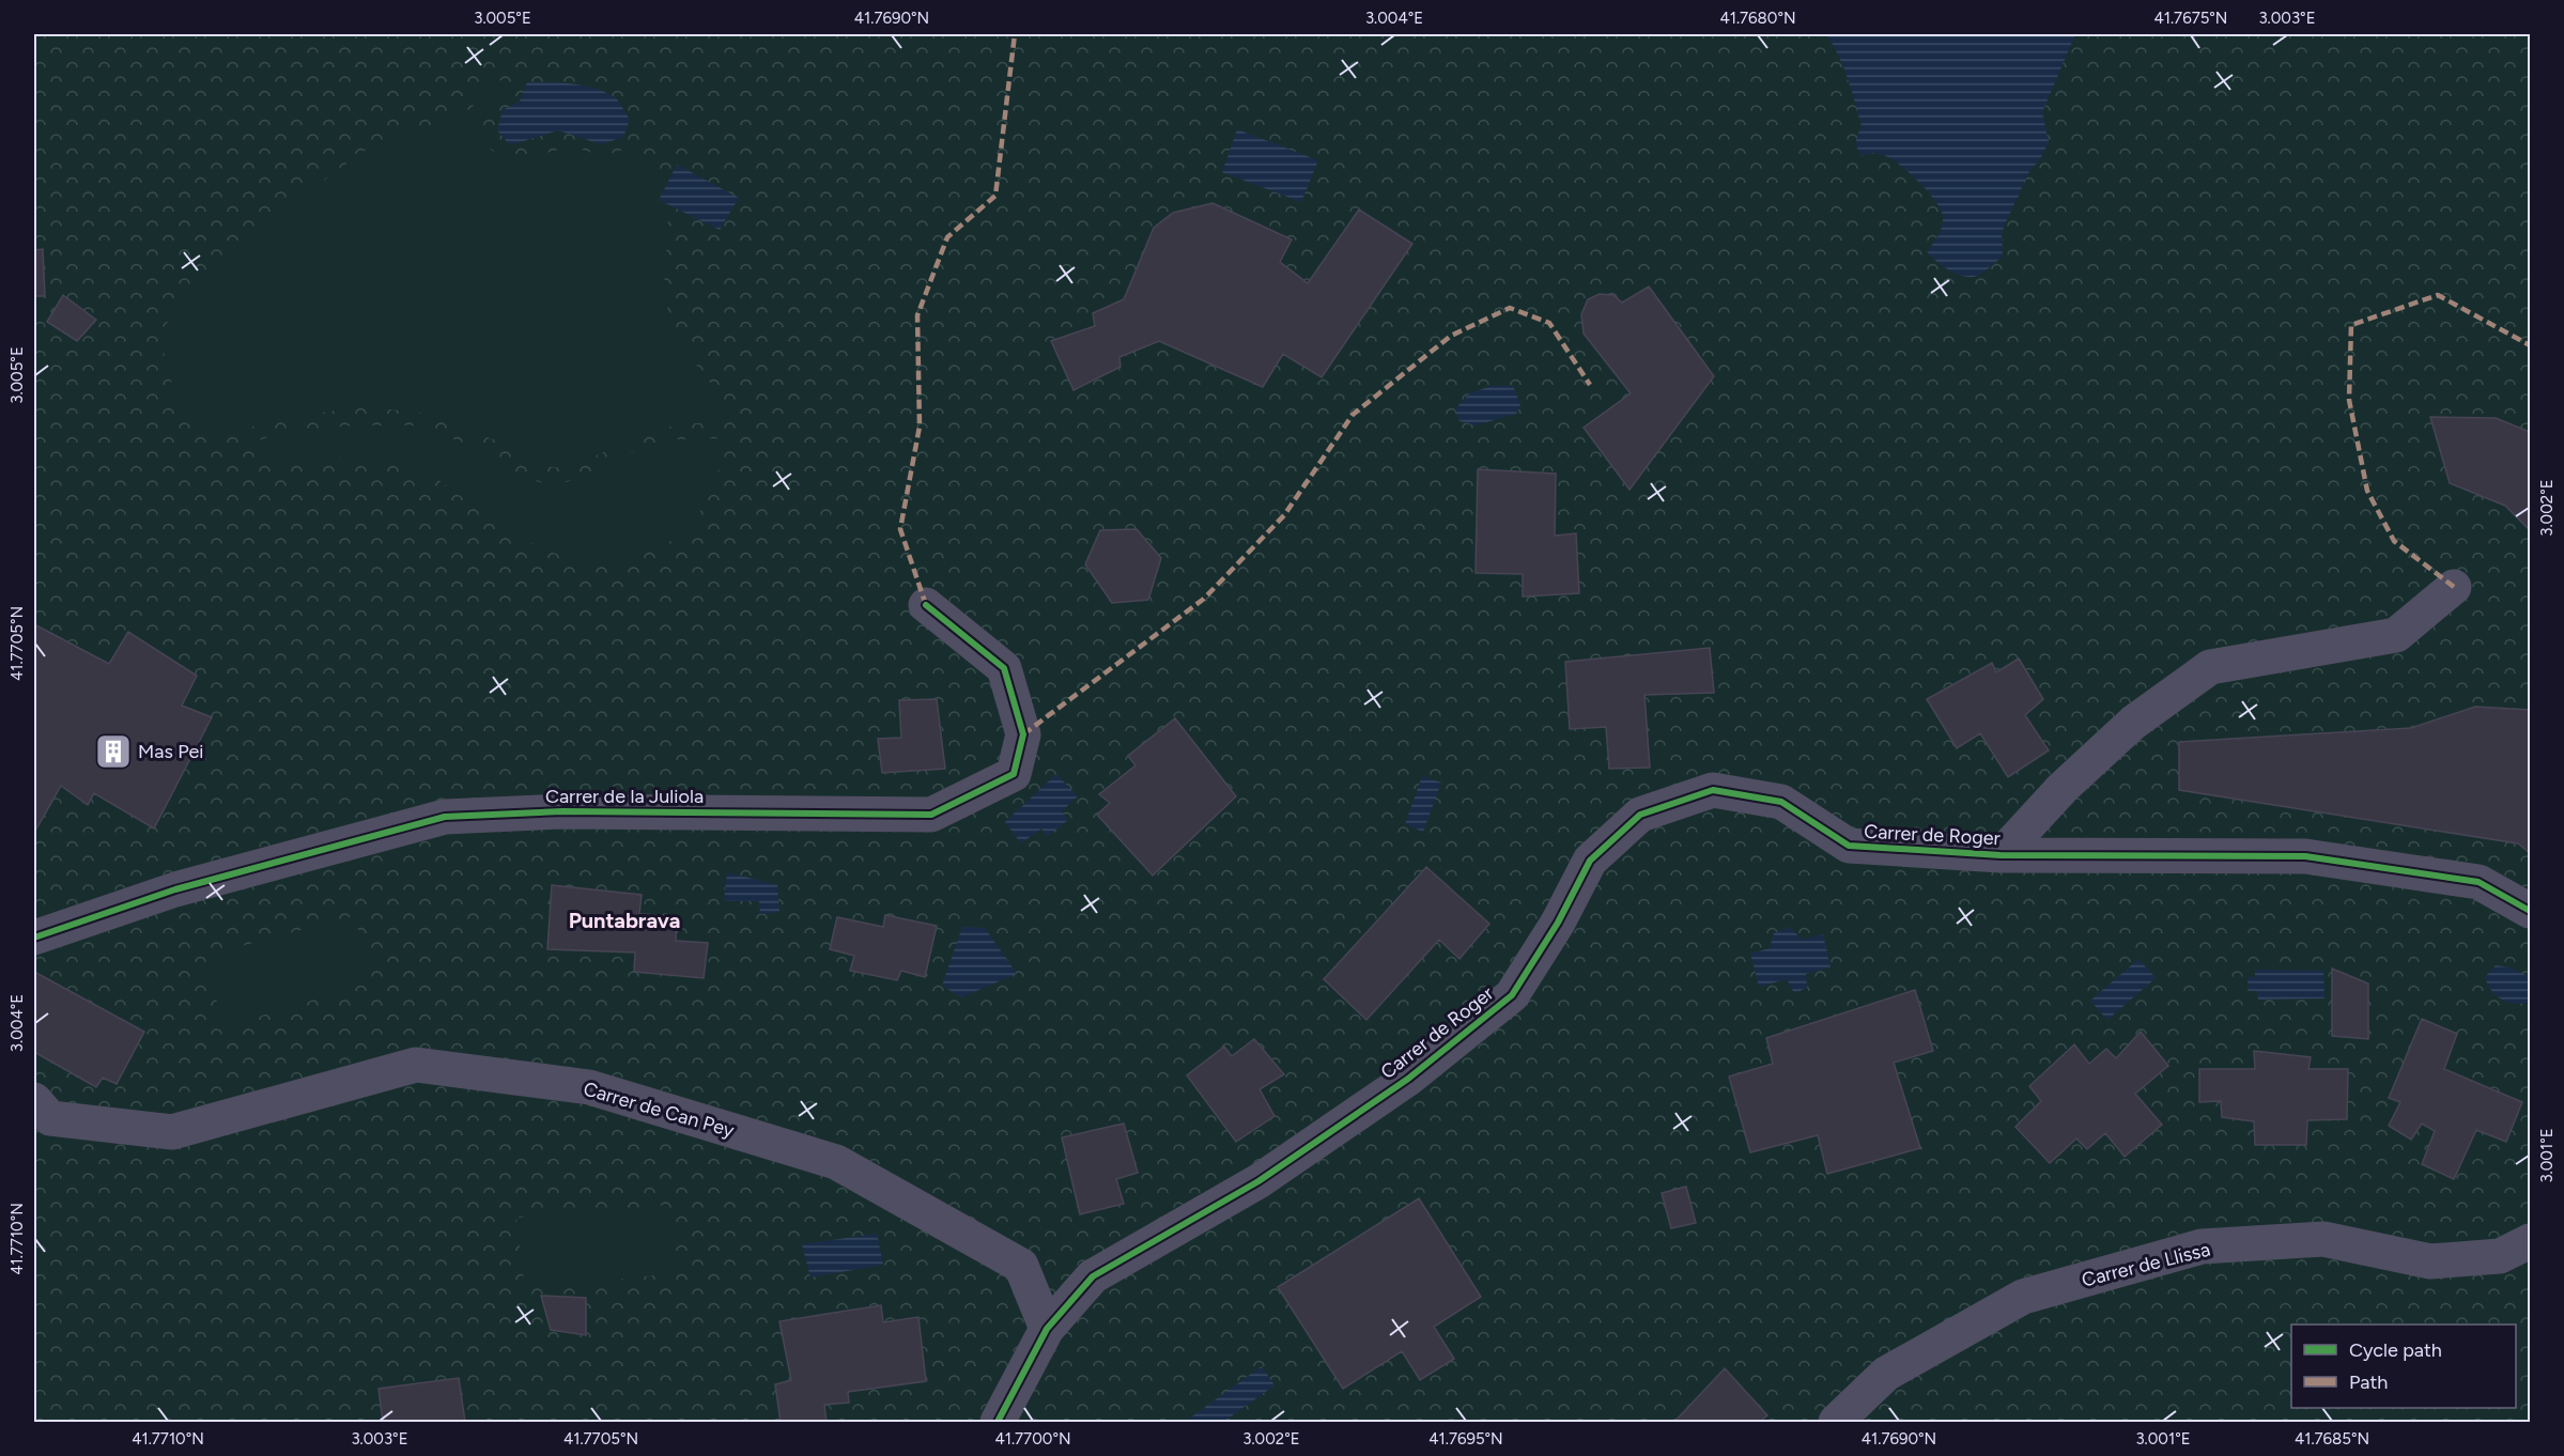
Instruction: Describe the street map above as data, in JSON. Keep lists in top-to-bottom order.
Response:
{
  "streets": {
    "street": [
      "Carrer de la Juliola",
      "Carrer de Roger",
      "Carrer de Can Pey",
      "Carrer de Llissa"
    ]
  },
  "crossings": [
    ["Carrer de Roger", "Carrer de Can Pey"]
  ],
  "districts": ["Puntabrava"],
  "places": {
    "building": ["Mas Pei"]
  },
  "legend": ["Cycle path", "Path"],
  "coordinates": [
    "3.005°E",
    "41.7690°N",
    "3.004°E",
    "41.7680°N",
    "41.7675°N",
    "3.003°E",
    "3.002°E",
    "41.7705°N",
    "3.001°E",
    "41.7710°N",
    "41.7700°N",
    "41.7695°N",
    "41.7685°N"
  ]
}
